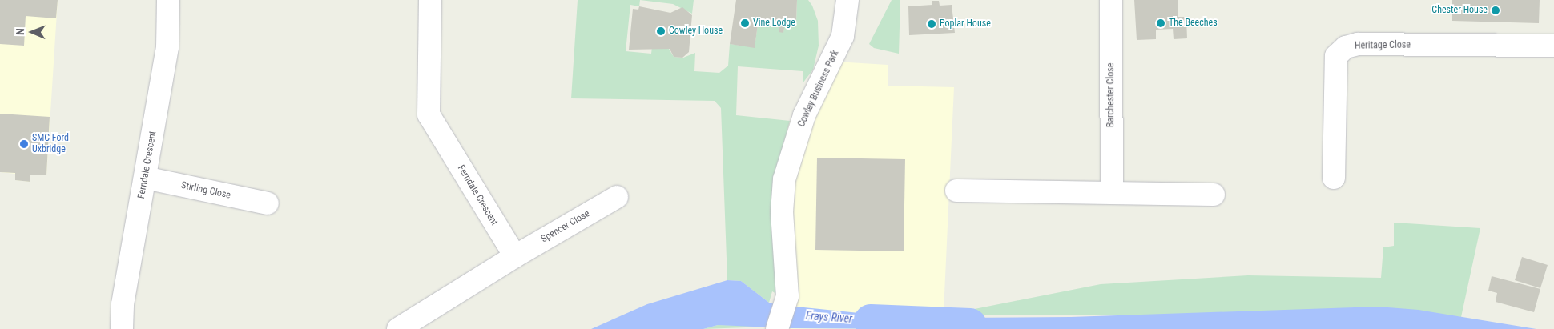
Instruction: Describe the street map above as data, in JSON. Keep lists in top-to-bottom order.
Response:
{
  "streets": {
    "street": [
      "Heritage Close",
      "Cowley Business Park",
      "Barchester Close",
      "Ferndale Crescent",
      "Stirling Close",
      "Spencer Close"
    ]
  },
  "crossings": [
    ["Ferndale Crescent", "Stirling Close"],
    ["Ferndale Crescent", "Spencer Close"]
  ],
  "water": ["Frays River"],
  "places": [
    "Chester House",
    "Vine Lodge",
    "The Beeches",
    "Poplar House",
    "Cowley House",
    "SMC Ford Uxbridge"
  ],
  "north": "left"
}
